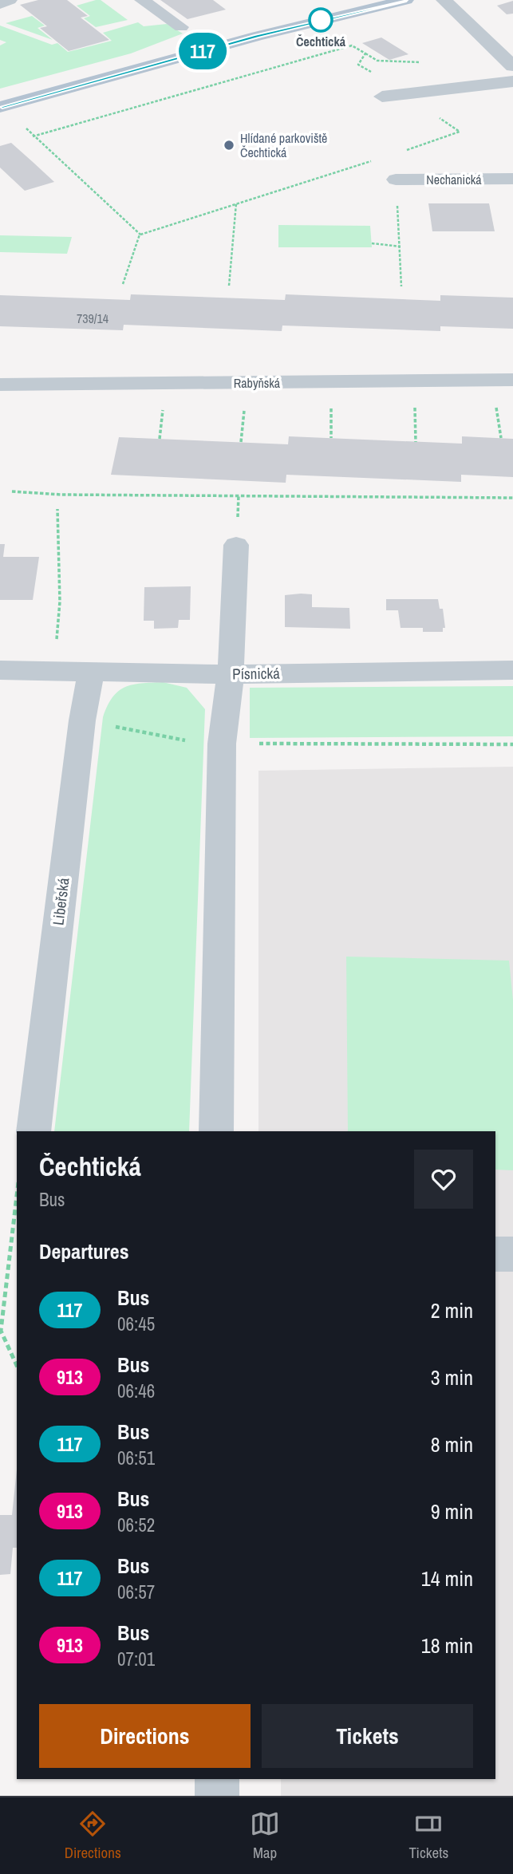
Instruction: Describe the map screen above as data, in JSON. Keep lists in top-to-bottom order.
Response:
{
  "streets": {
    "street": [
      "Nechanická",
      "Rabyňská",
      "Písnická",
      "Libeřská"
    ]
  },
  "crossings": [
    ["Písnická", "Libeřská"]
  ],
  "places": ["Čechtická", "Hlídané parkoviště Čechtická"],
  "lines": ["bus line 117"],
  "house_numbers": ["739/14"],
  "page": {
    "on_map": "117",
    "heading": [
      ["Čechtická", "Bus"],
      "Departures"
    ],
    "list": [
      {
        "mark": "117",
        "name": "Bus",
        "note": "06:45",
        "value": "2 min"
      },
      {
        "mark": "913",
        "name": "Bus",
        "note": "06:46",
        "value": "3 min"
      },
      {
        "mark": "117",
        "name": "Bus",
        "note": "06:51",
        "value": "8 min"
      },
      {
        "mark": "913",
        "name": "Bus",
        "note": "06:52",
        "value": "9 min"
      },
      {
        "mark": "117",
        "name": "Bus",
        "note": "06:57",
        "value": "14 min"
      },
      {
        "mark": "913",
        "name": "Bus",
        "note": "07:01",
        "value": "18 min"
      }
    ],
    "buttons": ["Directions", "Tickets"],
    "tabs": ["Directions", "Map", "Tickets"]
  }
}
